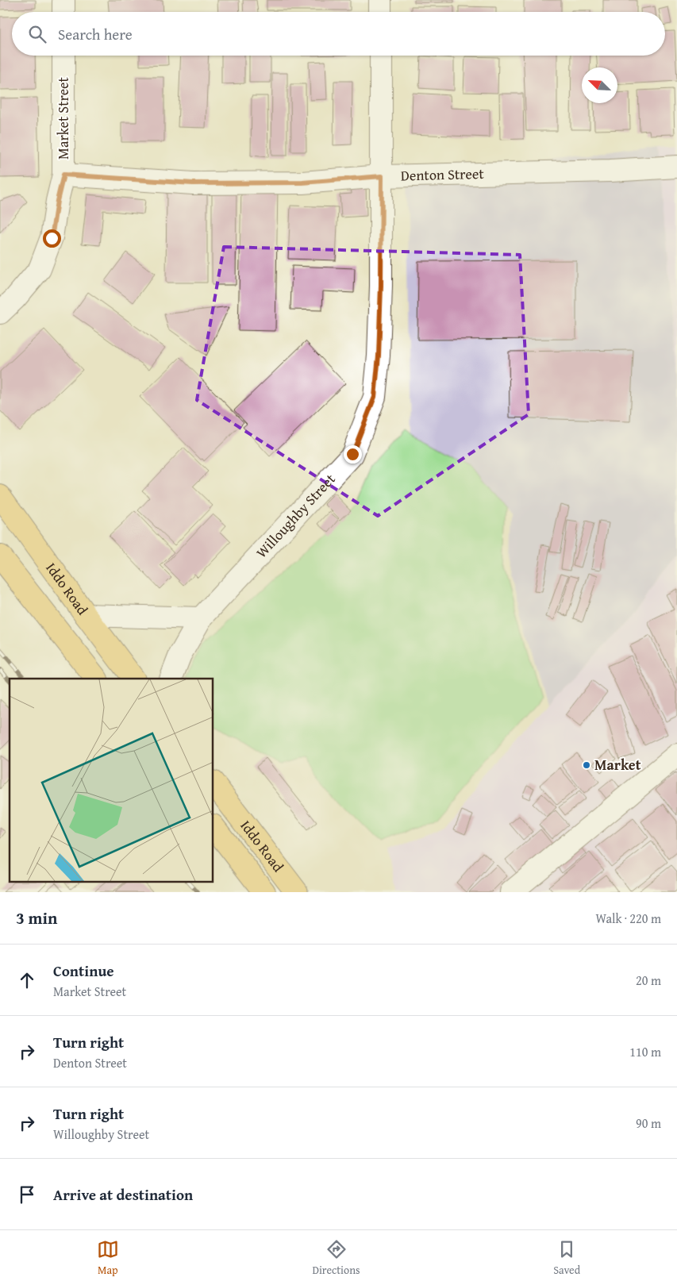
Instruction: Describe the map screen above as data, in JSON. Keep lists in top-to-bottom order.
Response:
{
  "streets": {
    "highway": ["Iddo Road"],
    "street": ["Market Street", "Denton Street", "Willoughby Street"]
  },
  "crossings": [
    ["Market Street", "Denton Street"],
    ["Denton Street", "Willoughby Street"]
  ],
  "places": ["Market"],
  "north": "top left",
  "page": {
    "search": "Search here",
    "heading": ["3 min", "Walk · 220 m"],
    "list": [
      ["Continue", "Market Street", "20 m"],
      ["Turn right", "Denton Street", "110 m"],
      ["Turn right", "Willoughby Street", "90 m"],
      "Arrive at destination"
    ],
    "nav": ["Map", "Directions", "Saved"]
  }
}
